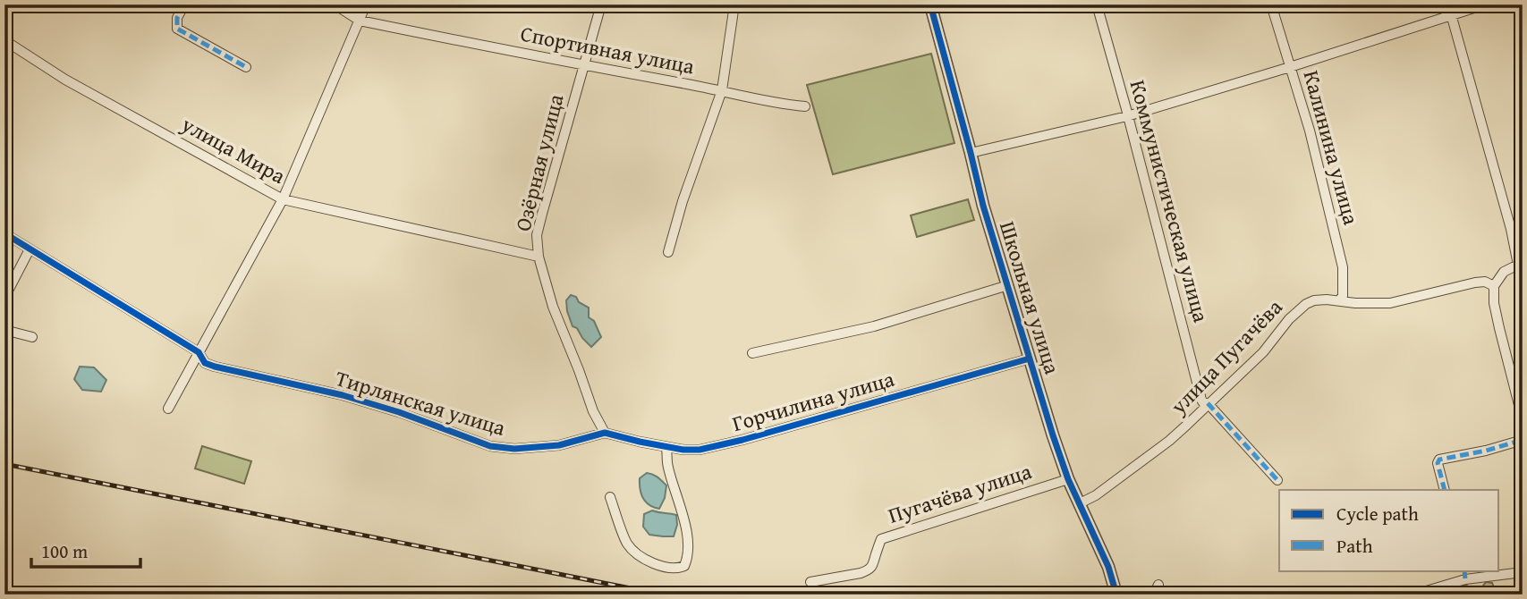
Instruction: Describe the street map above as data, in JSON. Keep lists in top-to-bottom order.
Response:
{
  "streets": {
    "street": [
      "Спортивная улица",
      "Калинина улица",
      "улица Мира",
      "Озёрная улица",
      "Коммунистическая улица",
      "Школьная улица",
      "улица Пугачёва",
      "Горчилина улица",
      "Тирлянская улица",
      "Пугачёва улица"
    ]
  },
  "crossings": [
    ["Спортивная улица", "Озёрная улица"],
    ["Калинина улица", "улица Пугачёва"],
    ["улица Мира", "Озёрная улица"],
    ["Озёрная улица", "Горчилина улица"],
    ["Озёрная улица", "Тирлянская улица"],
    ["Коммунистическая улица", "улица Пугачёва"],
    ["Школьная улица", "улица Пугачёва"],
    ["Школьная улица", "Горчилина улица"],
    ["Школьная улица", "Пугачёва улица"],
    ["Горчилина улица", "Тирлянская улица"]
  ],
  "legend": ["Cycle path", "Path"],
  "scale_bar": "100 m"
}
